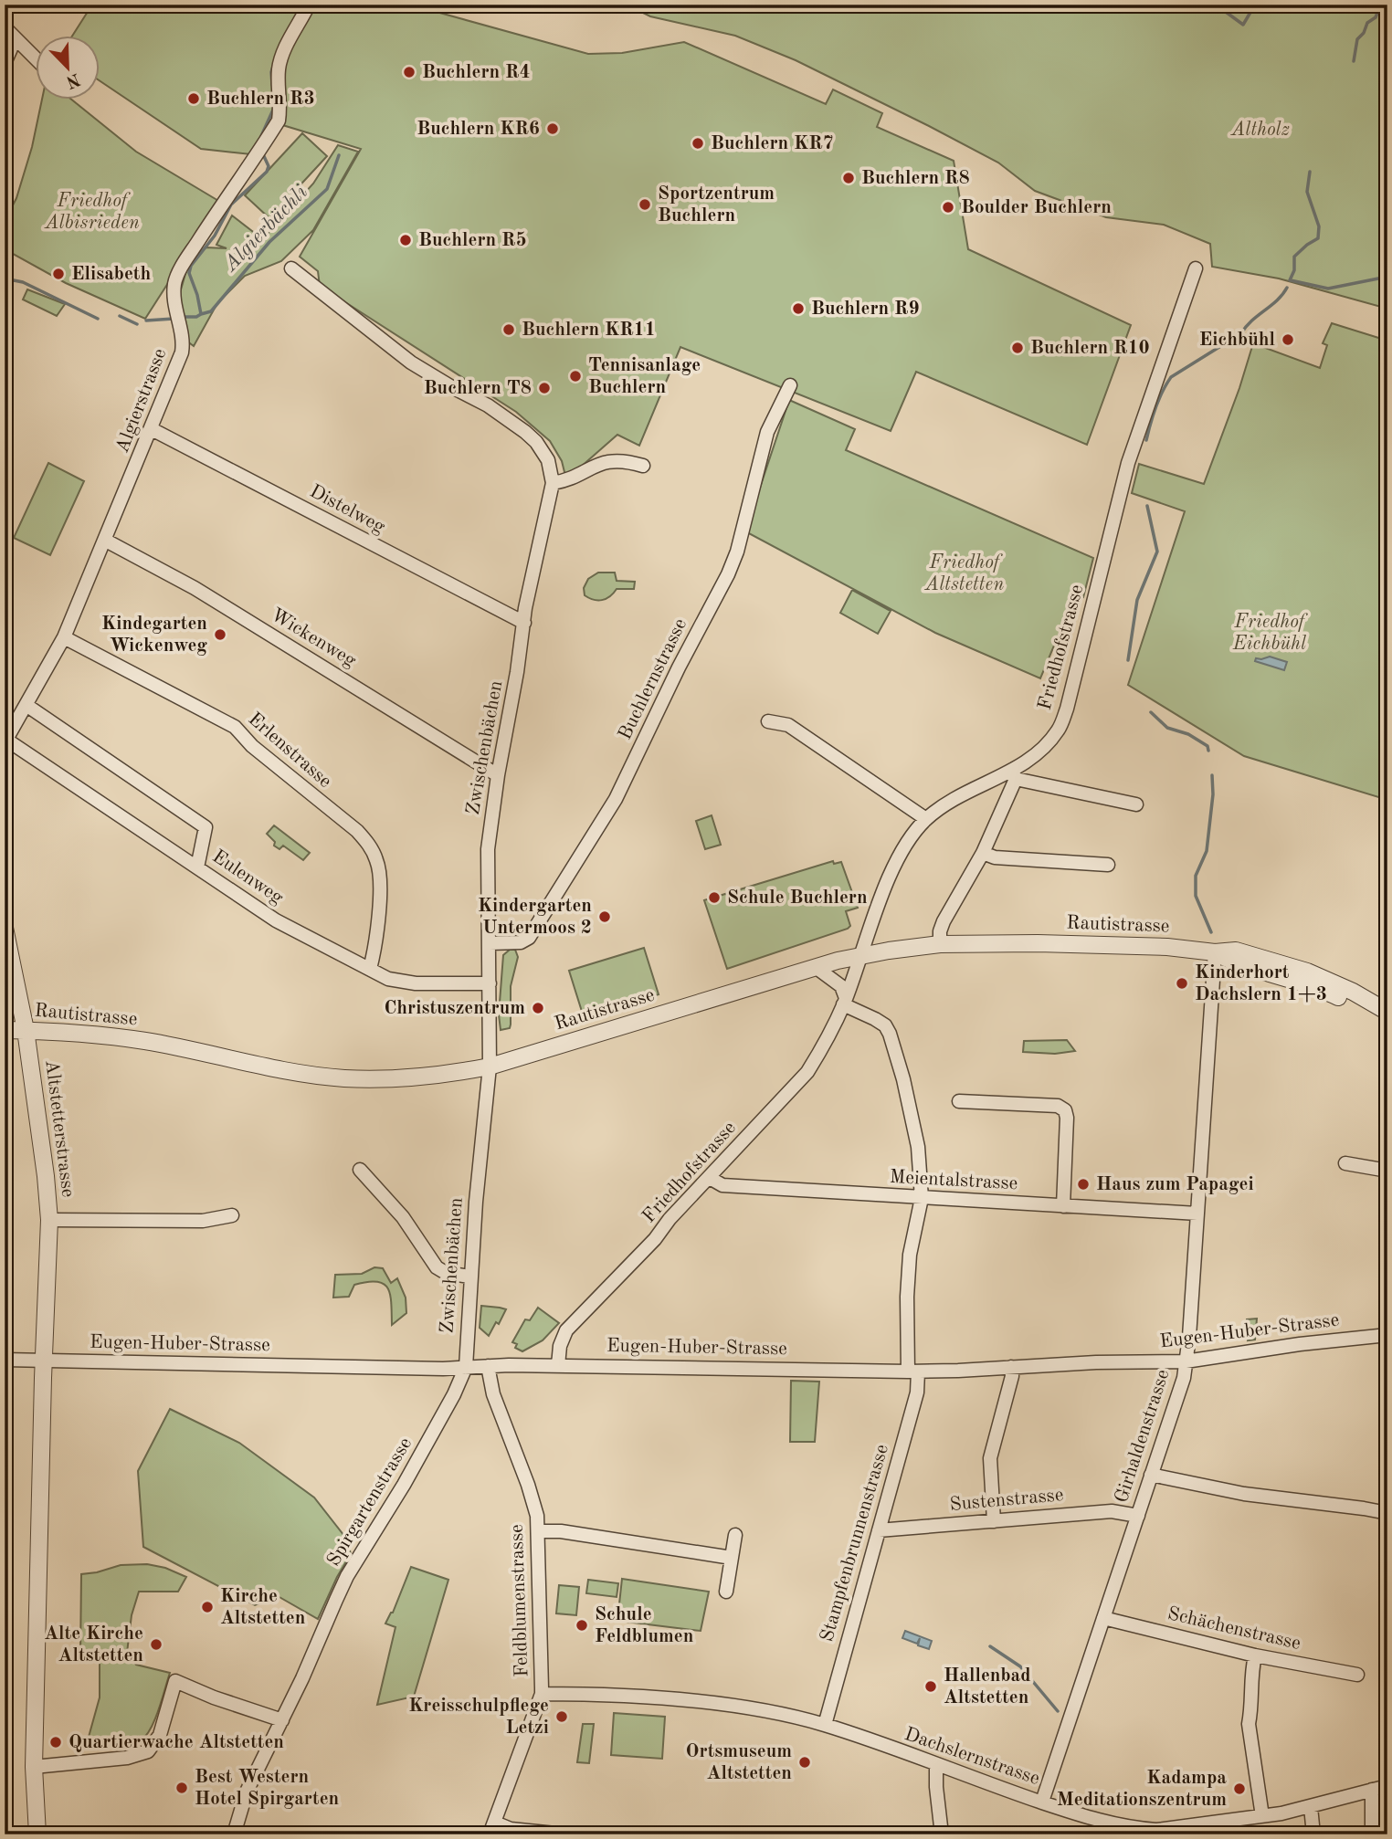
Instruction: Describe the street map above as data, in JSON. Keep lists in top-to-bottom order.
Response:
{
  "streets": {
    "street": [
      "Algierstrasse",
      "Distelweg",
      "Wickenweg",
      "Friedhofstrasse",
      "Buchlernstrasse",
      "Zwischenbächen",
      "Erlenstrasse",
      "Eulenweg",
      "Rautistrasse",
      "Altstetterstrasse",
      "Meientalstrasse",
      "Eugen-Huber-Strasse",
      "Girhaldenstrasse",
      "Sustenstrasse",
      "Spirgartenstrasse",
      "Stampfenbrunnenstrasse",
      "Feldblumenstrasse",
      "Schächenstrasse",
      "Dachslernstrasse"
    ]
  },
  "crossings": [
    ["Algierstrasse", "Distelweg"],
    ["Algierstrasse", "Wickenweg"],
    ["Algierstrasse", "Erlenstrasse"],
    ["Algierstrasse", "Eulenweg"],
    ["Distelweg", "Zwischenbächen"],
    ["Wickenweg", "Zwischenbächen"],
    ["Friedhofstrasse", "Rautistrasse"],
    ["Friedhofstrasse", "Meientalstrasse"],
    ["Friedhofstrasse", "Eugen-Huber-Strasse"],
    ["Friedhofstrasse", "Stampfenbrunnenstrasse"],
    ["Buchlernstrasse", "Zwischenbächen"],
    ["Zwischenbächen", "Eulenweg"],
    ["Zwischenbächen", "Rautistrasse"],
    ["Zwischenbächen", "Eugen-Huber-Strasse"],
    ["Zwischenbächen", "Spirgartenstrasse"],
    ["Erlenstrasse", "Eulenweg"],
    ["Rautistrasse", "Altstetterstrasse"],
    ["Rautistrasse", "Girhaldenstrasse"],
    ["Altstetterstrasse", "Eugen-Huber-Strasse"],
    ["Meientalstrasse", "Girhaldenstrasse"],
    ["Meientalstrasse", "Stampfenbrunnenstrasse"],
    ["Eugen-Huber-Strasse", "Girhaldenstrasse"],
    ["Eugen-Huber-Strasse", "Spirgartenstrasse"],
    ["Eugen-Huber-Strasse", "Stampfenbrunnenstrasse"],
    ["Eugen-Huber-Strasse", "Feldblumenstrasse"],
    ["Girhaldenstrasse", "Sustenstrasse"],
    ["Girhaldenstrasse", "Schächenstrasse"],
    ["Girhaldenstrasse", "Dachslernstrasse"],
    ["Sustenstrasse", "Stampfenbrunnenstrasse"],
    ["Stampfenbrunnenstrasse", "Dachslernstrasse"],
    ["Feldblumenstrasse", "Dachslernstrasse"]
  ],
  "water": ["Algierbächli"],
  "parks": [
    "Altholz",
    "Friedhof Albisrieden",
    "Friedhof Altstetten",
    "Friedhof Eichbühl"
  ],
  "places": [
    "Buchlern R4",
    "Buchlern R3",
    "Buchlern KR6",
    "Buchlern KR7",
    "Buchlern R8",
    "Sportzentrum Buchlern",
    "Boulder Buchlern",
    "Buchlern R5",
    "Elisabeth",
    "Buchlern R9",
    "Buchlern KR11",
    "Eichbühl",
    "Buchlern R10",
    "Tennisanlage Buchlern",
    "Buchlern T8",
    "Kindegarten Wickenweg",
    "Schule Buchlern",
    "Kindergarten Untermoos 2",
    "Kinderhort Dachslern 1+3",
    "Christuszentrum",
    "Haus zum Papagei",
    "Kirche Altstetten",
    "Schule Feldblumen",
    "Alte Kirche Altstetten",
    "Hallenbad Altstetten",
    "Kreisschulpflege Letzi",
    "Quartierwache Altstetten",
    "Ortsmuseum Altstetten",
    "Best Western Hotel Spirgarten",
    "Kadampa Meditationszentrum"
  ],
  "north": "bottom right"
}
